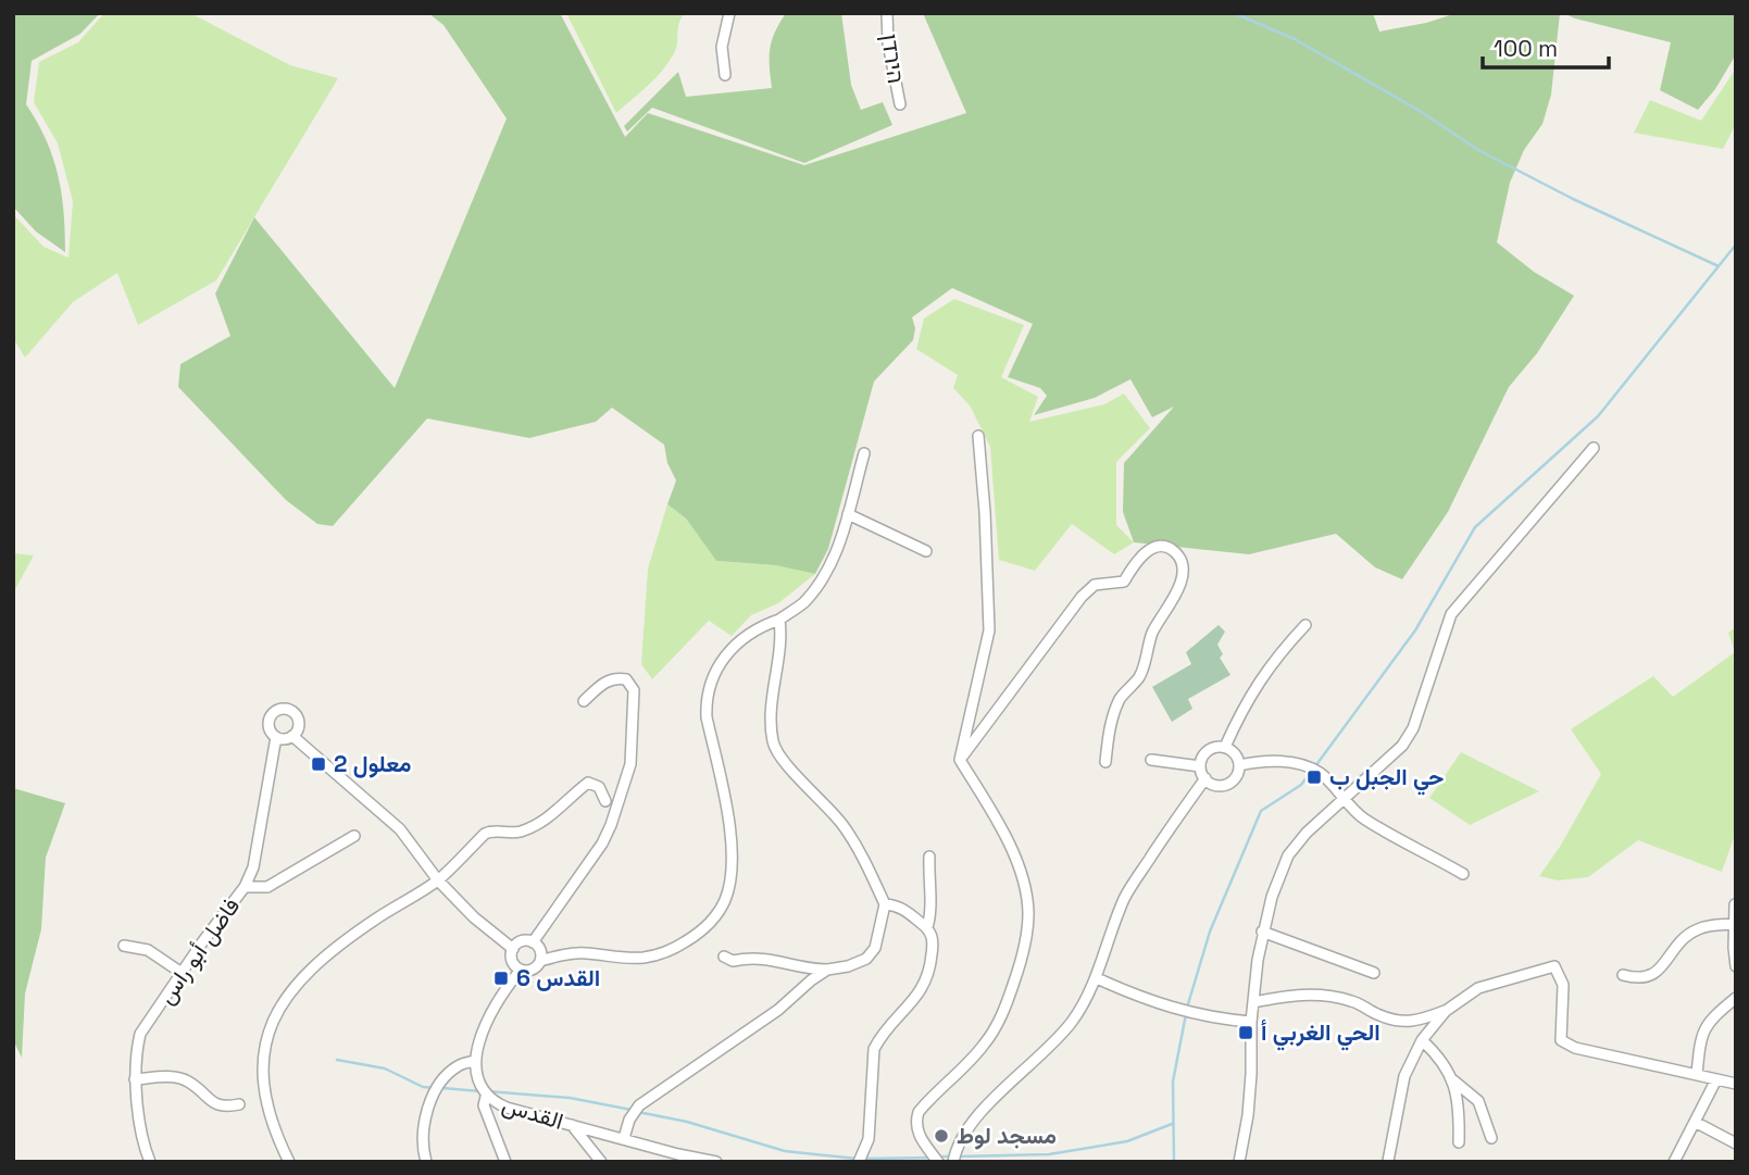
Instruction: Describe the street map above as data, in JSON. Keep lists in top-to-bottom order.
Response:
{
  "streets": {
    "street": ["הירדן", "فاضل أبو راس", "القدس"]
  },
  "places": {
    "transit": [
      "معلول 2",
      "حي الجبل ب",
      "القدس 6",
      "الحي الغربي أ"
    ],
    "other": ["مسجد لوط"]
  },
  "scale_bar": "100 m"
}
